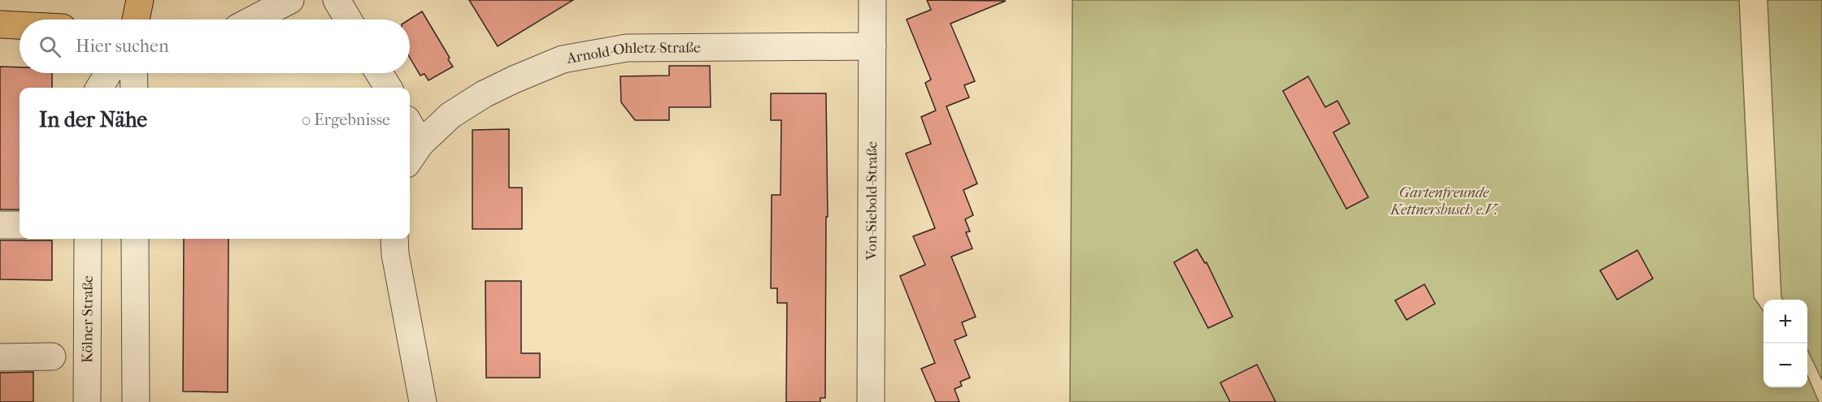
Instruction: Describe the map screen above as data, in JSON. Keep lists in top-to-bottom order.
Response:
{
  "streets": {
    "street": ["Arnold-Ohletz-Straße", "Von-Siebold-Straße", "Kölner Straße"]
  },
  "crossings": [
    ["Arnold-Ohletz-Straße", "Von-Siebold-Straße"]
  ],
  "parks": ["Gartenfreunde Kettnersbusch e.V."],
  "page": {
    "search": "Hier suchen",
    "heading": ["In der Nähe", "0 Ergebnisse"],
    "map_buttons": ["+", "−"]
  }
}
